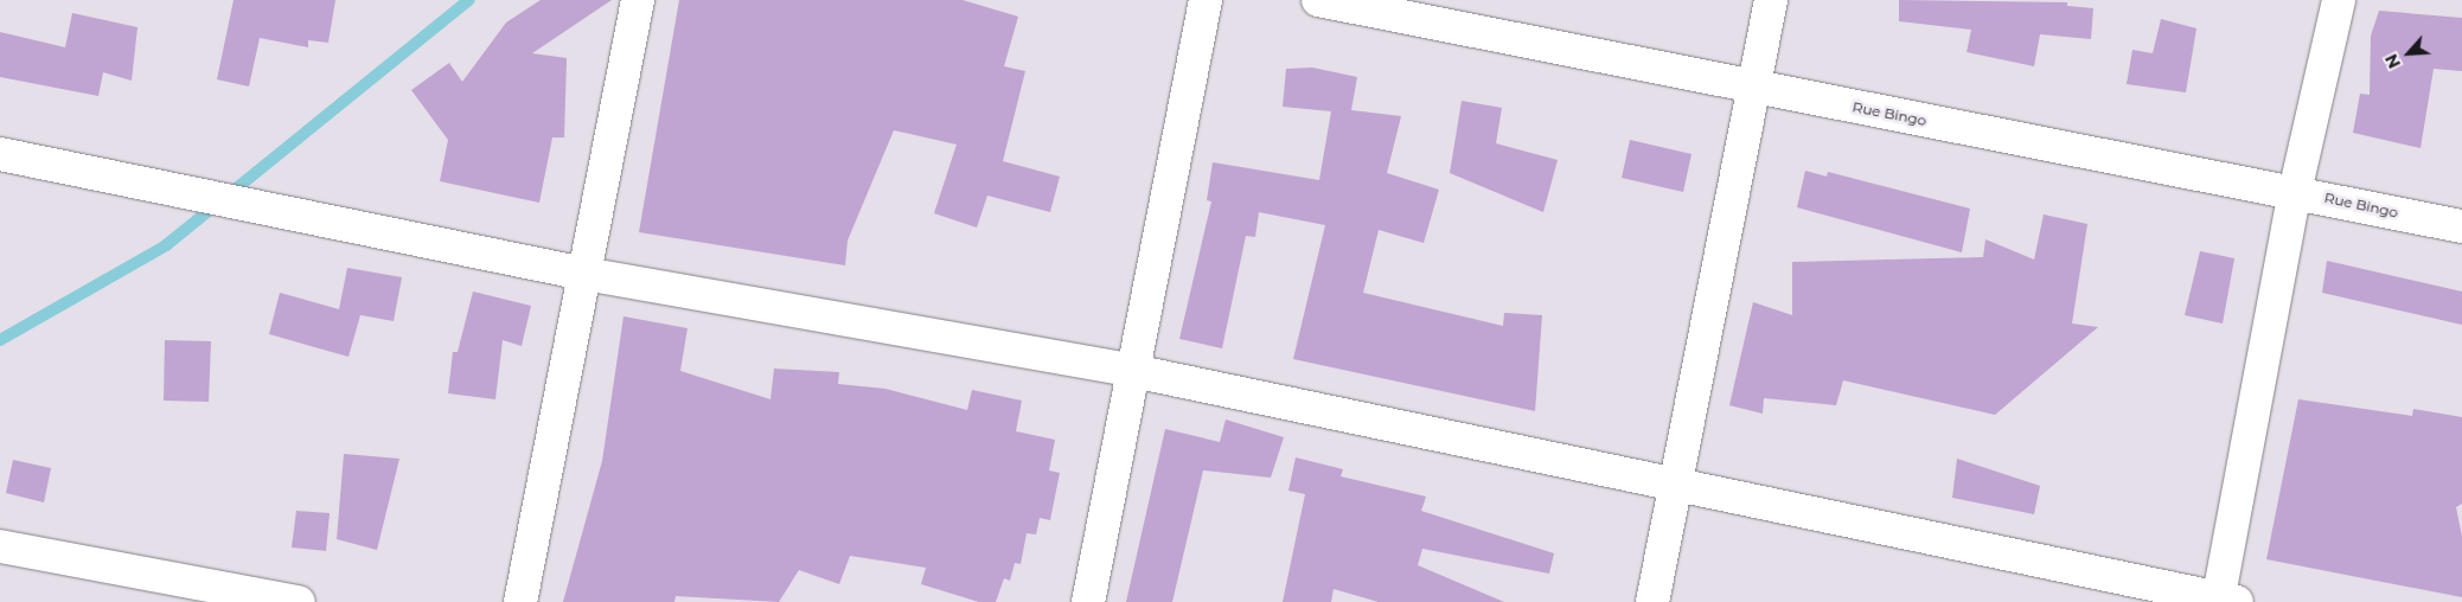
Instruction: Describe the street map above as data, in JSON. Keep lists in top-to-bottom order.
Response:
{
  "streets": {
    "street": ["Rue Bingo"]
  },
  "north": "bottom left"
}
